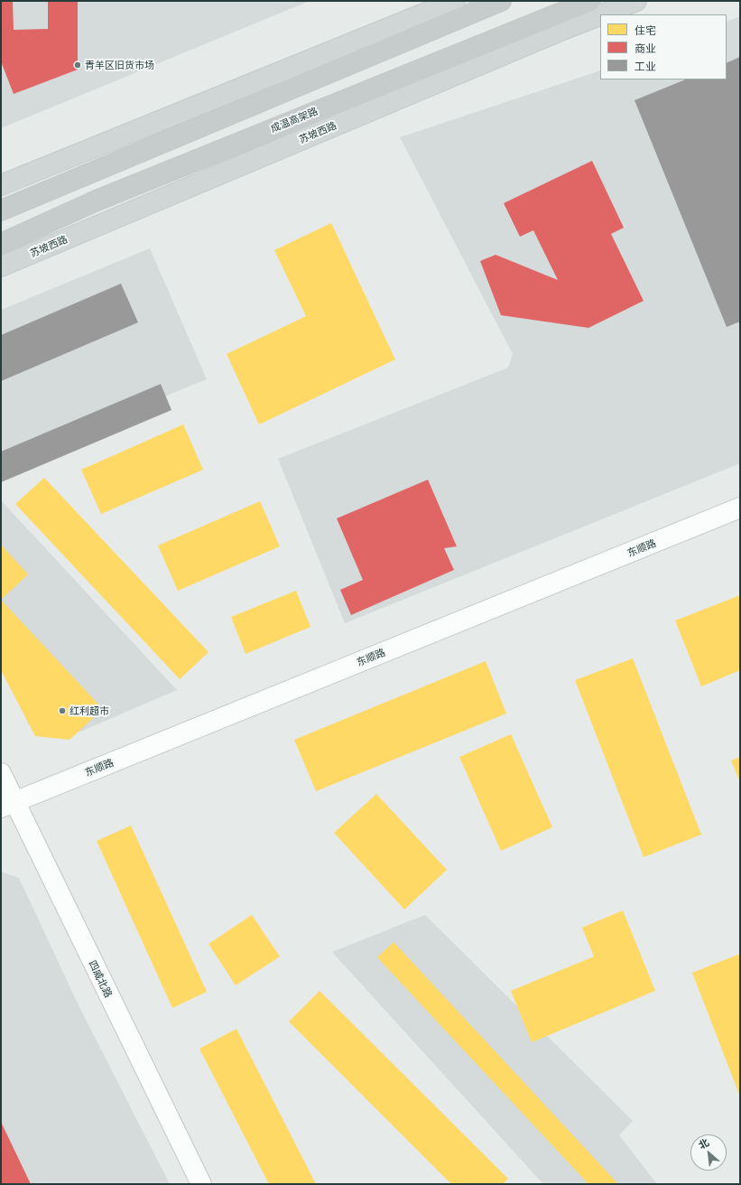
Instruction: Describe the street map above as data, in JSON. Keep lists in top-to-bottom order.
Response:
{
  "streets": {
    "highway": ["成温高架路"],
    "main road": ["苏坡西路"],
    "street": ["东顺路", "四威北路"]
  },
  "crossings": [
    ["东顺路", "四威北路"]
  ],
  "places": ["青羊区旧货市场", "红利超市"],
  "legend": ["住宅", "商业", "工业"],
  "north": "top left"
}
